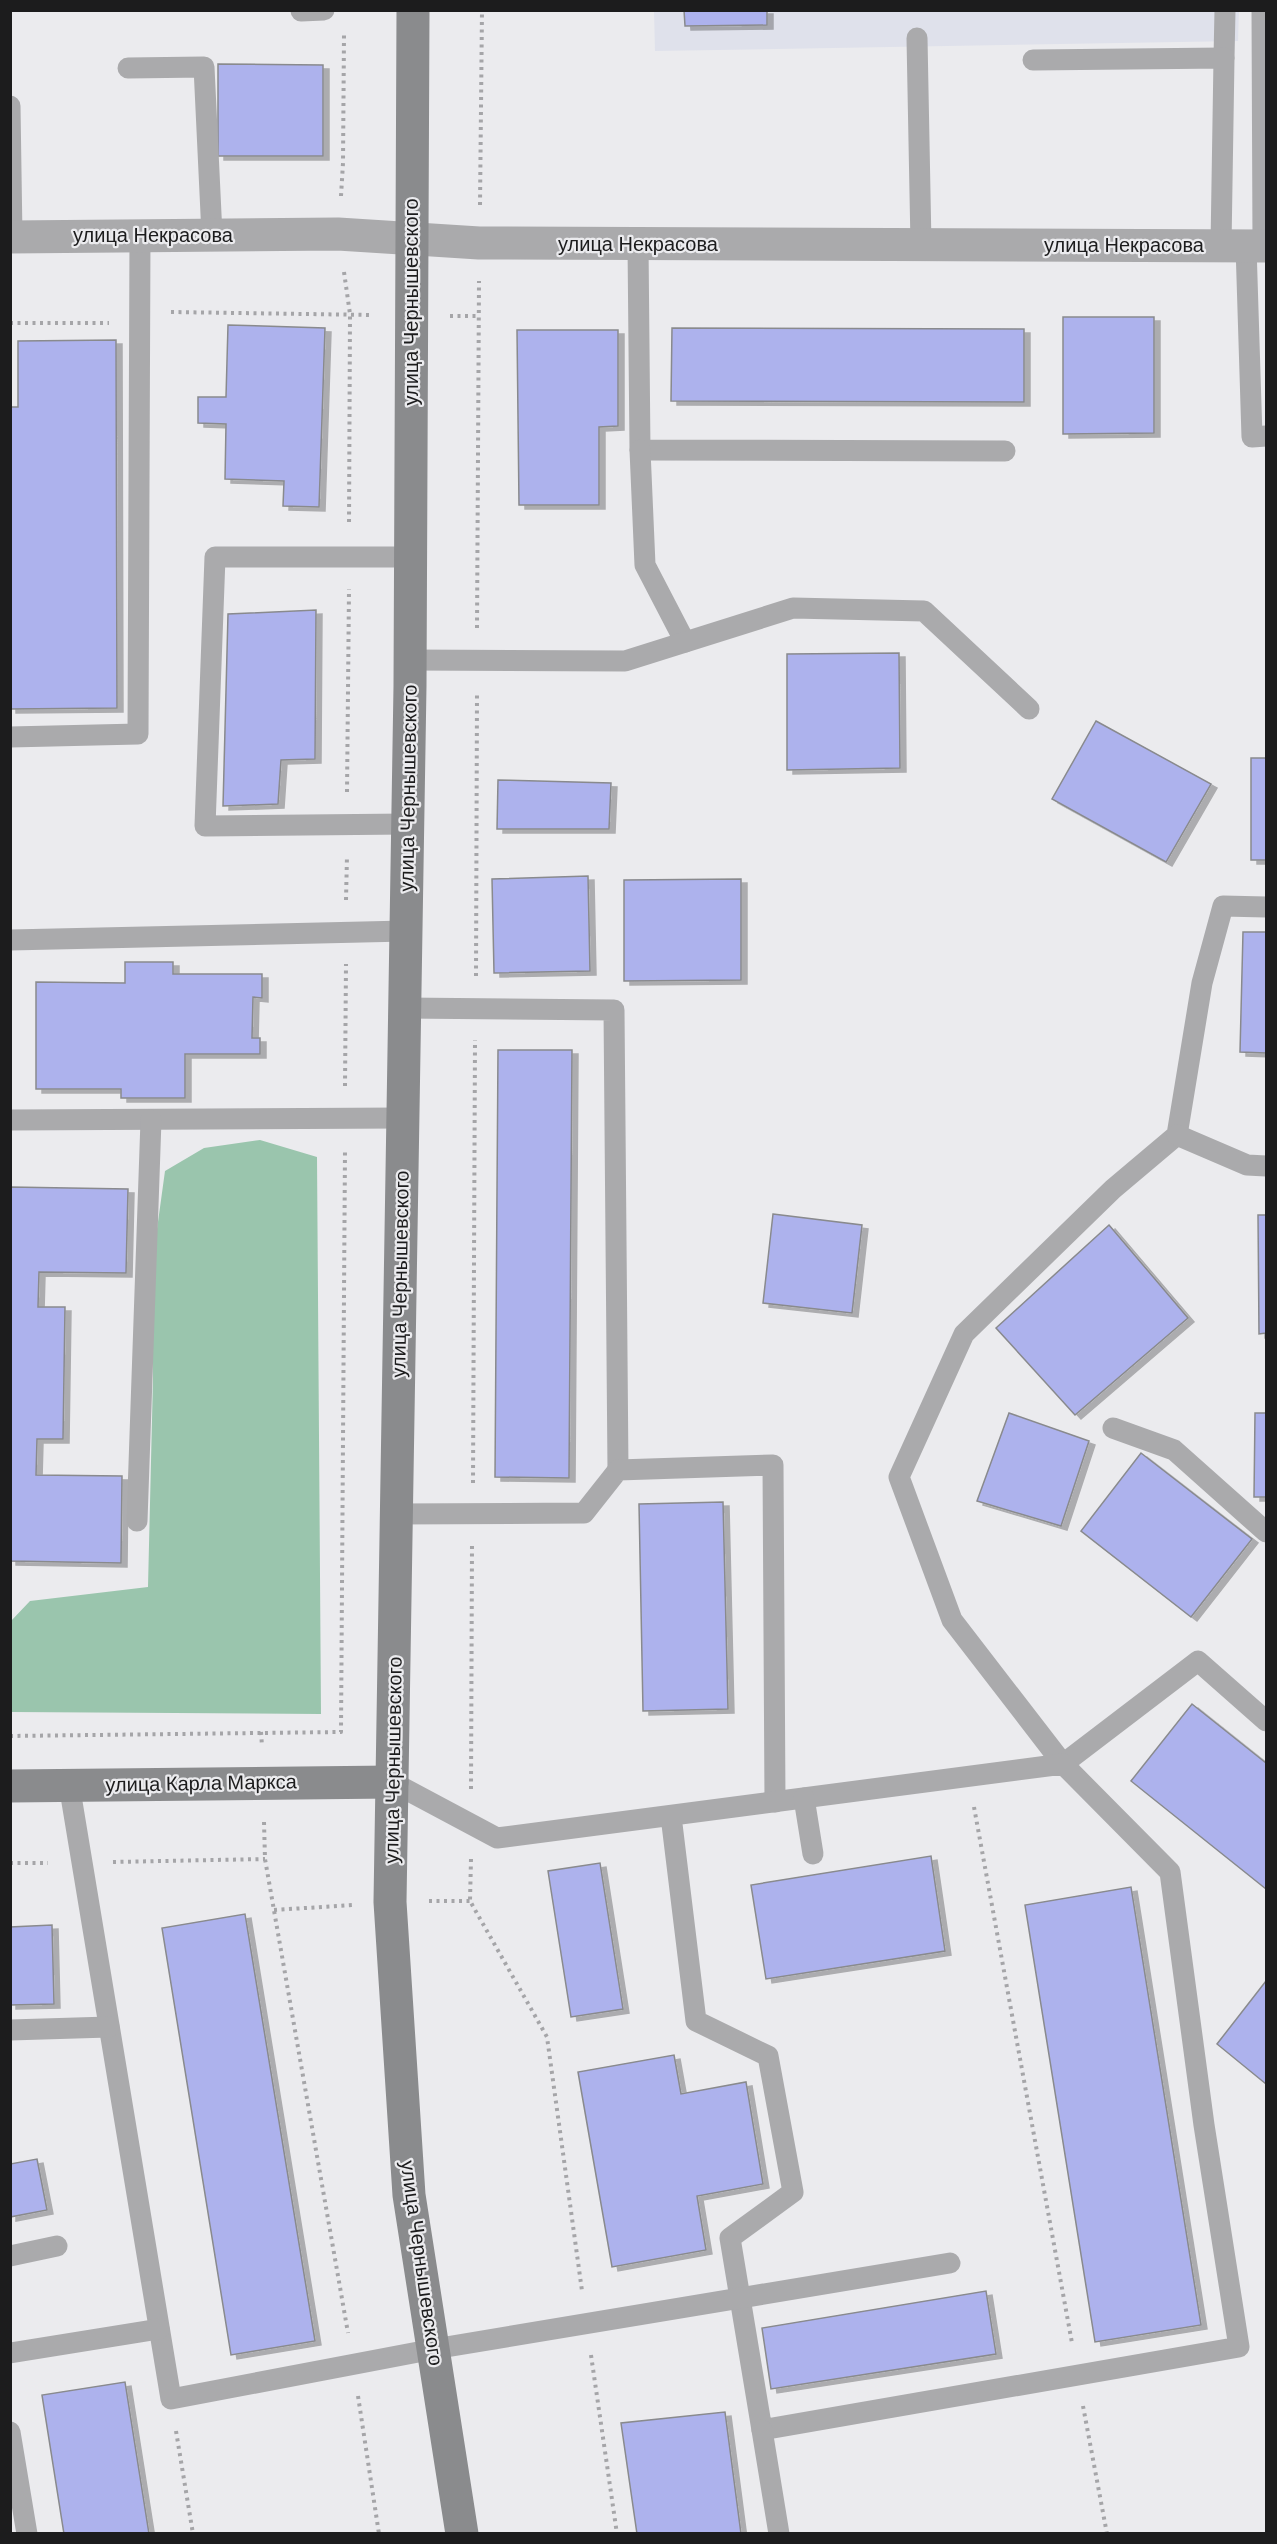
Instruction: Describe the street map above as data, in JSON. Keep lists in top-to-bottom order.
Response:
{
  "streets": {
    "main road": ["улица Чернышевского", "улица Карла Маркса"],
    "street": ["улица Некрасова"]
  },
  "crossings": [
    ["улица Некрасова", "улица Чернышевского"],
    ["улица Чернышевского", "улица Карла Маркса"]
  ]
}
